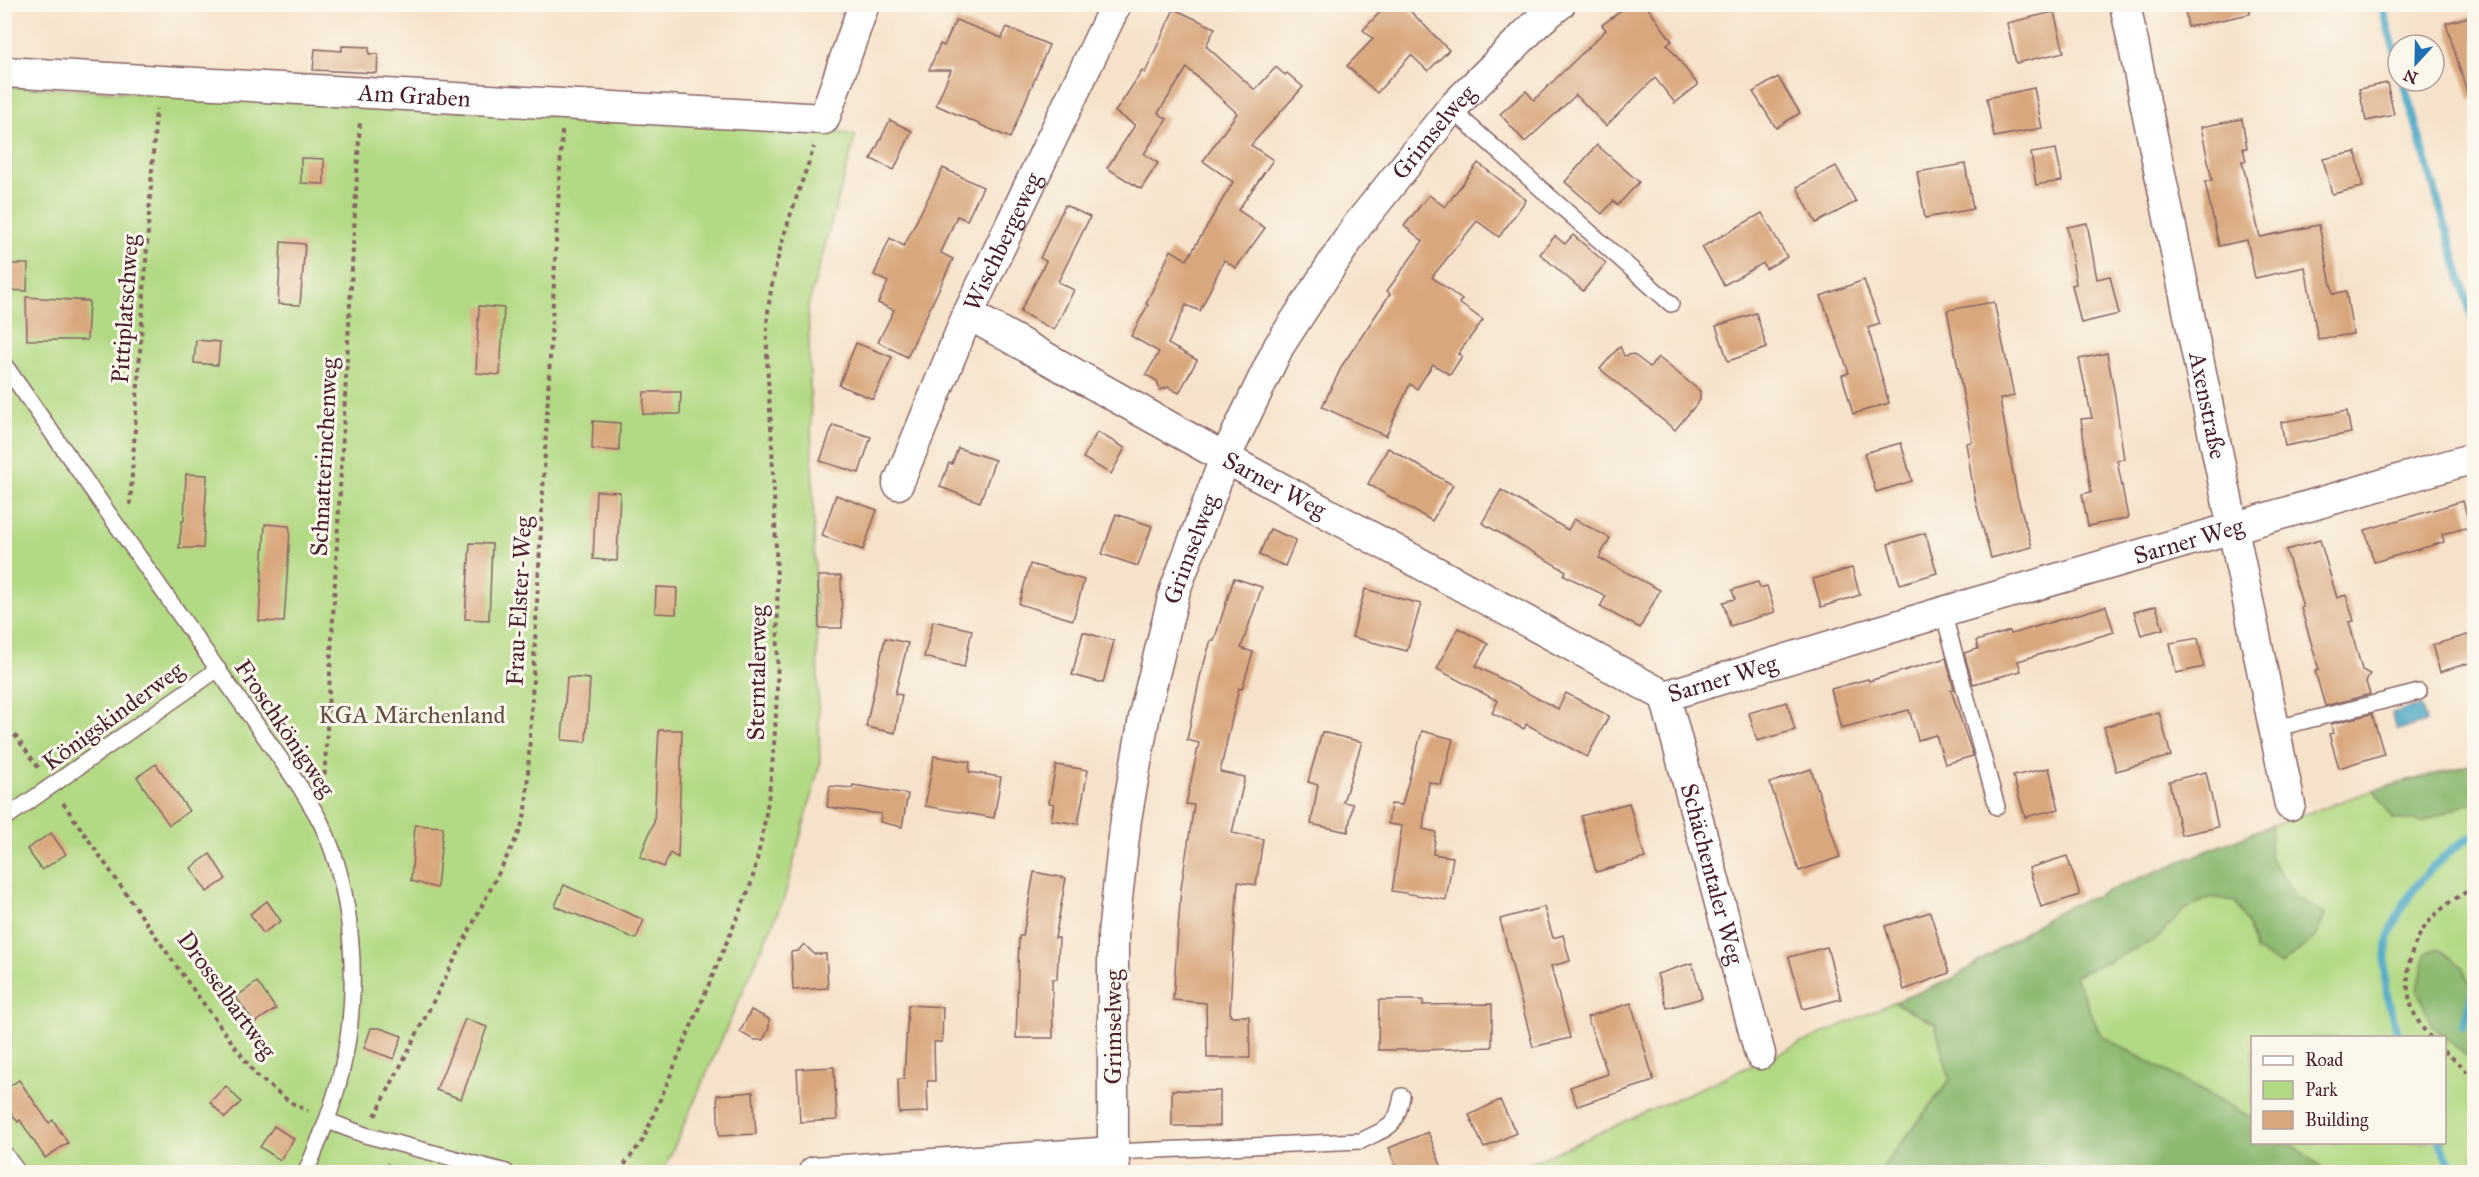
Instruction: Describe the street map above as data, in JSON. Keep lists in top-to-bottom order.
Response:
{
  "streets": {
    "street": [
      "Am Graben",
      "Grimselweg",
      "Wischbergeweg",
      "Axenstraße",
      "Sarner Weg",
      "Schächentaler Weg"
    ],
    "lane": ["Königskinderweg", "Froschkönigweg"],
    "path": [
      "Pittiplatschweg",
      "Schnatterinchenweg",
      "Frau-Elster-Weg",
      "Sterntalerweg",
      "Drosselbartweg"
    ]
  },
  "crossings": [
    ["Am Graben", "Pittiplatschweg"],
    ["Am Graben", "Schnatterinchenweg"],
    ["Am Graben", "Frau-Elster-Weg"],
    ["Grimselweg", "Sarner Weg"],
    ["Wischbergeweg", "Sarner Weg"],
    ["Pittiplatschweg", "Froschkönigweg"],
    ["Axenstraße", "Sarner Weg"],
    ["Schnatterinchenweg", "Froschkönigweg"],
    ["Sarner Weg", "Schächentaler Weg"],
    ["Königskinderweg", "Froschkönigweg"],
    ["Königskinderweg", "Drosselbartweg"],
    ["Froschkönigweg", "Drosselbartweg"]
  ],
  "parks": ["KGA Märchenland"],
  "legend": ["Road", "Park", "Building"],
  "north": "bottom"
}
